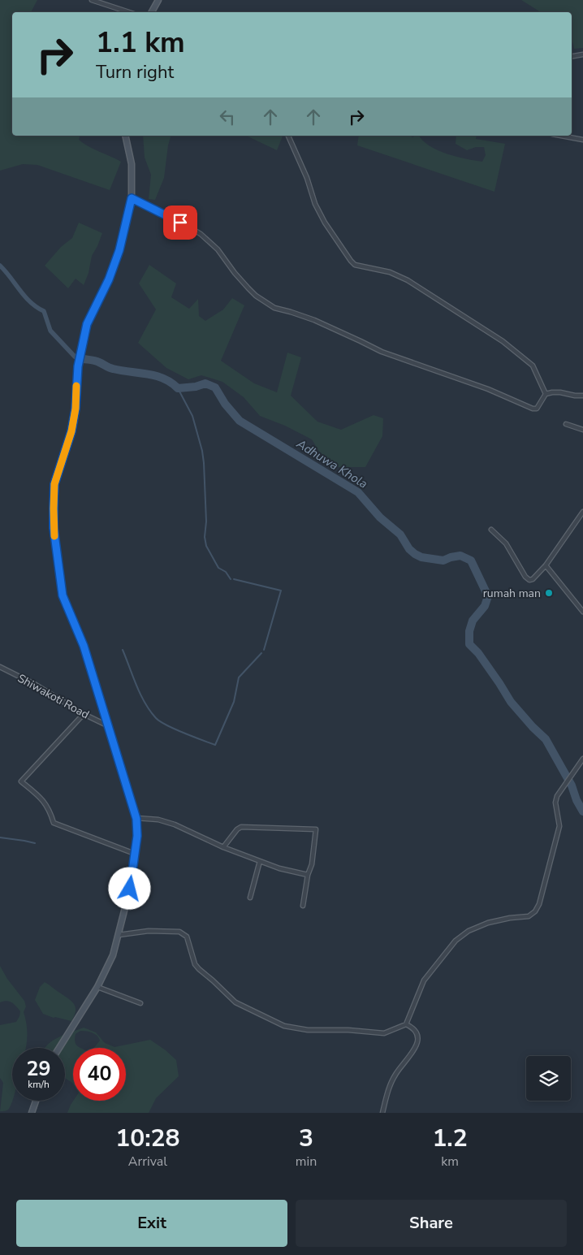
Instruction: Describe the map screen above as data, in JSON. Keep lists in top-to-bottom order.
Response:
{
  "streets": {
    "street": ["Shiwakoti Road"]
  },
  "water": ["Adhuwa Khola"],
  "places": ["rumah man"],
  "page": {
    "turn": ["1.1 km", "Turn right"],
    "speed": "29 km/h",
    "limit": "40",
    "eta": [
      "10:28",
      "Arrival",
      "3",
      "min",
      "1.2",
      "km"
    ],
    "buttons": ["Exit", "Share"]
  }
}
